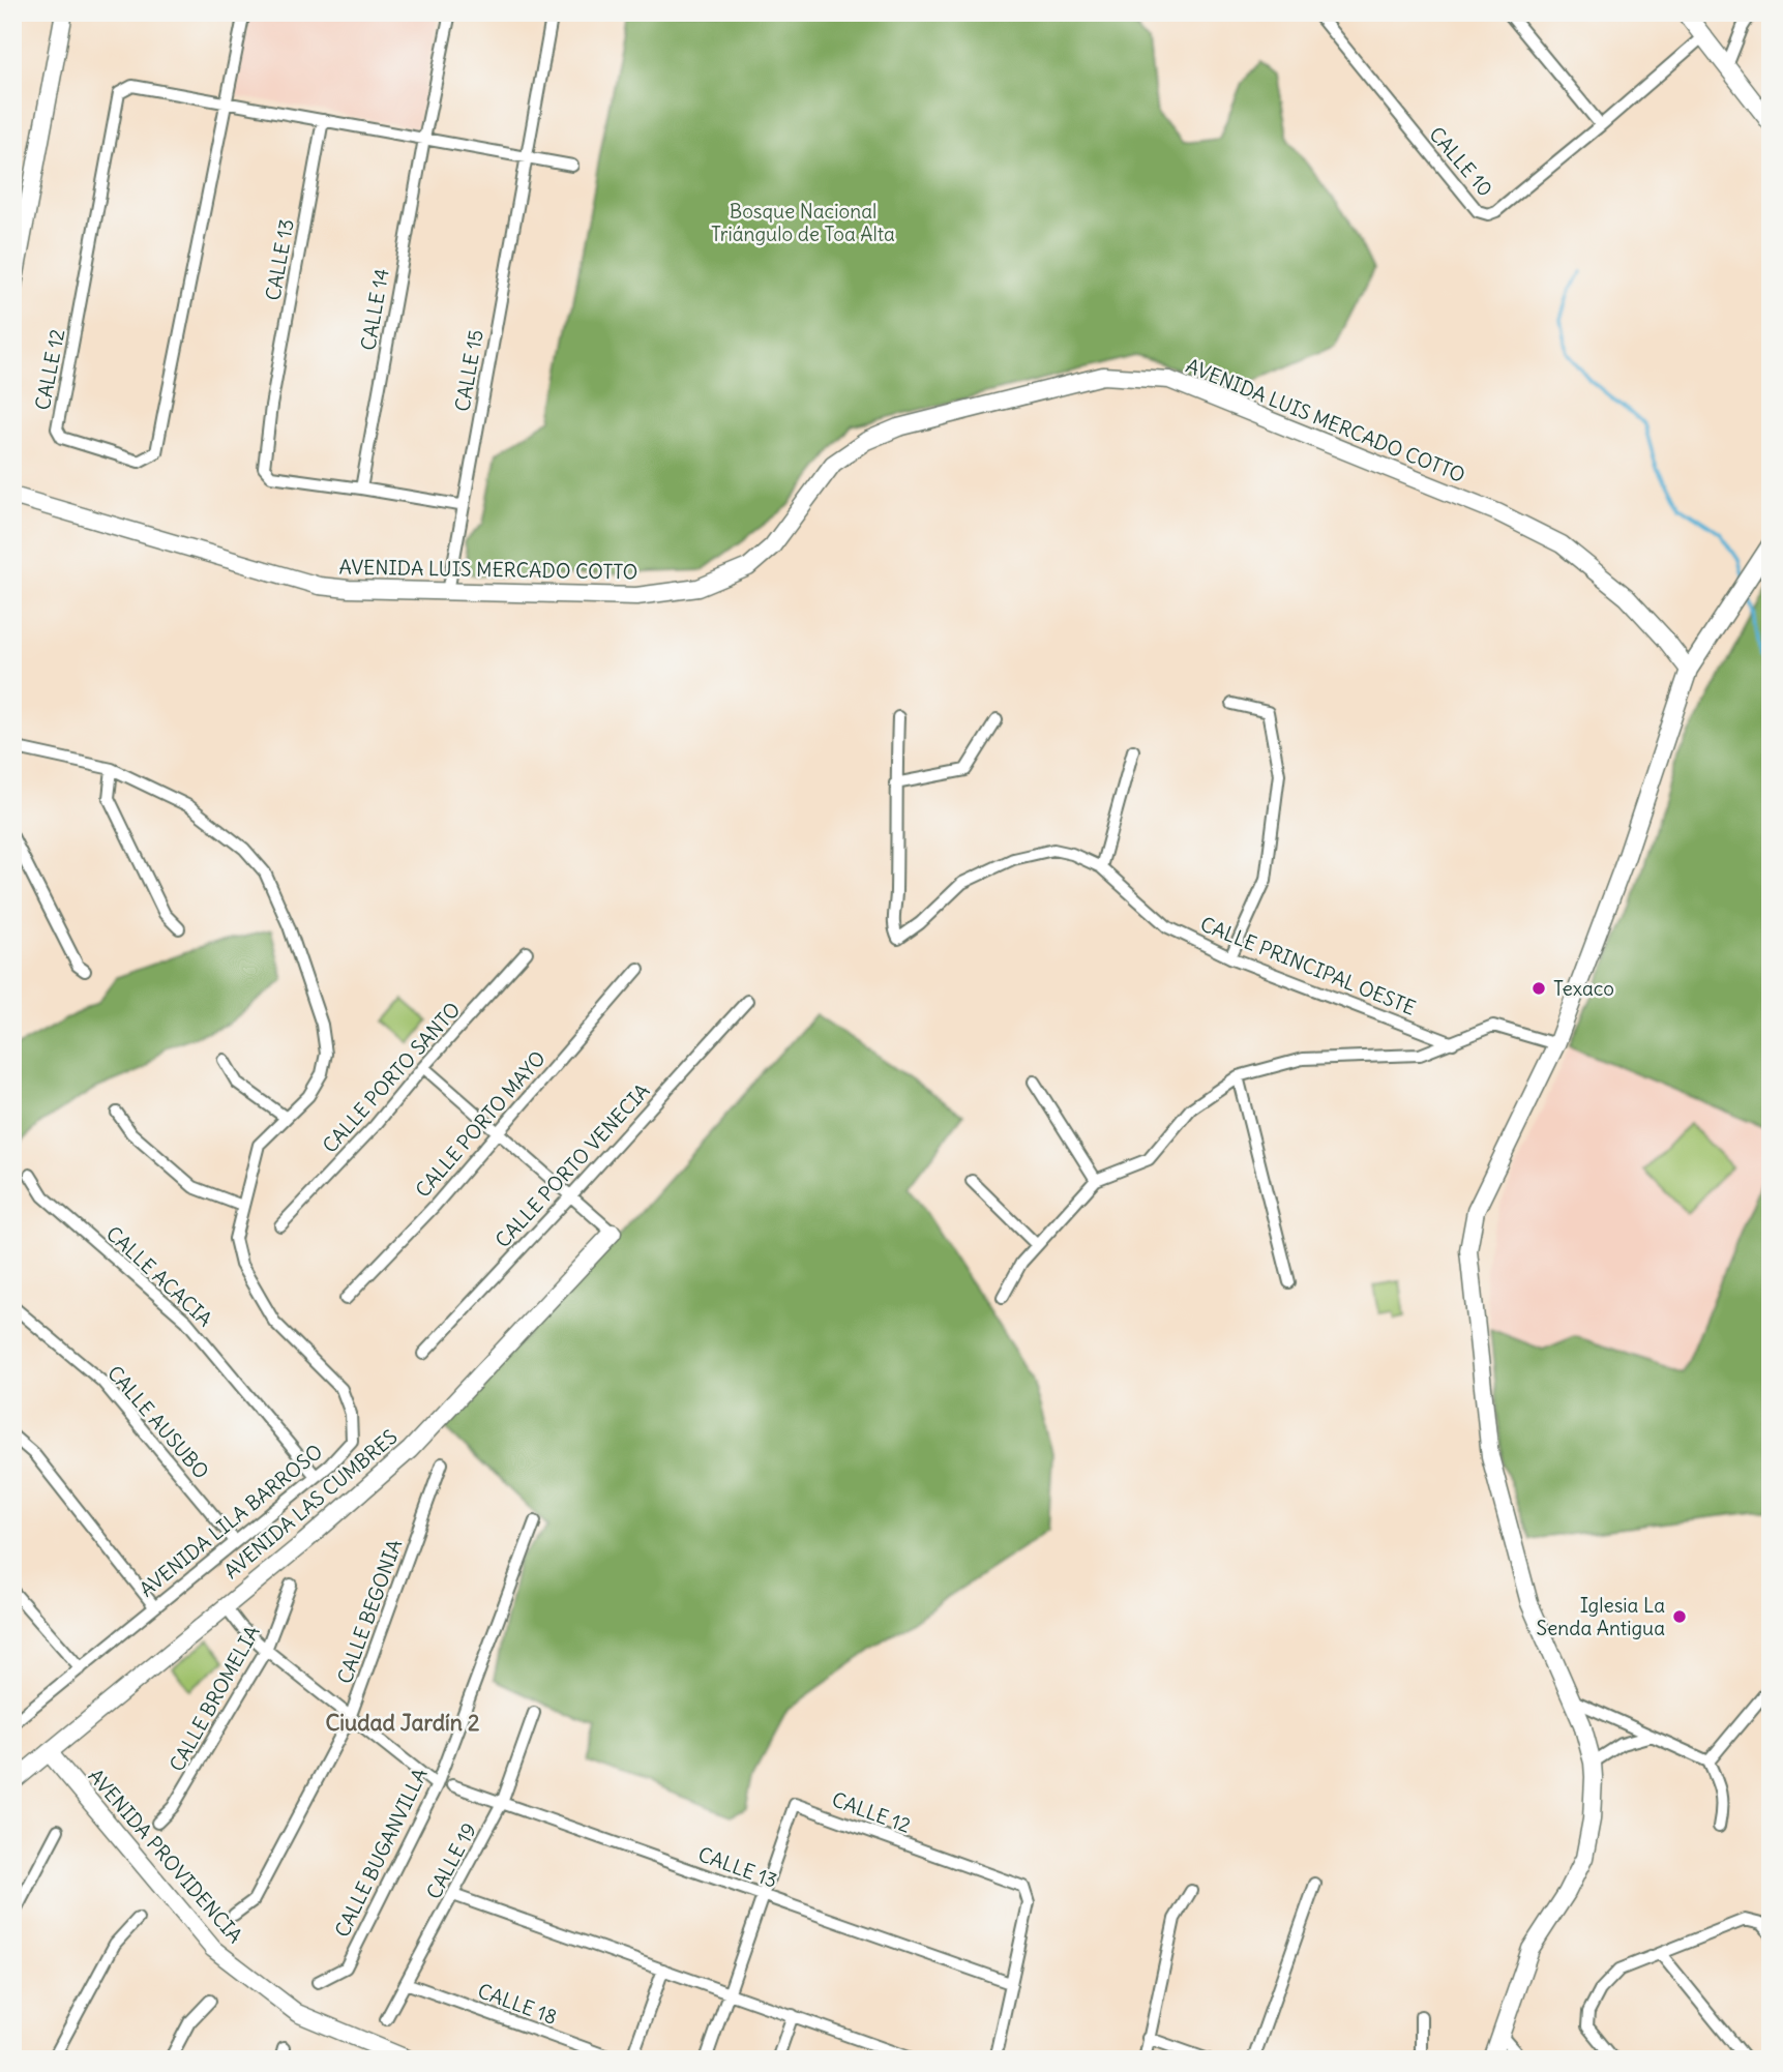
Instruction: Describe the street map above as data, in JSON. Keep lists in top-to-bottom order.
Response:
{
  "streets": {
    "street": [
      "CALLE 10",
      "CALLE 13",
      "CALLE 14",
      "CALLE 12",
      "CALLE 15",
      "AVENIDA LUIS MERCADO COTTO",
      "CALLE PRINCIPAL OESTE",
      "CALLE PORTO SANTO",
      "CALLE PORTO MAYO",
      "CALLE PORTO VENECIA",
      "CALLE ACACIA",
      "CALLE AUSUBO",
      "AVENIDA LAS CUMBRES",
      "AVENIDA LILA BARROSO",
      "CALLE BEGONIA",
      "CALLE BROMELIA",
      "CALLE BUGANVILLA",
      "AVENIDA PROVIDENCIA",
      "CALLE 19",
      "CALLE 18"
    ]
  },
  "crossings": [
    ["CALLE 13", "CALLE 14"],
    ["CALLE 13", "CALLE 12"],
    ["CALLE 13", "CALLE 19"],
    ["CALLE 14", "CALLE 12"],
    ["CALLE 12", "CALLE 15"],
    ["CALLE 15", "AVENIDA LUIS MERCADO COTTO"],
    ["CALLE ACACIA", "AVENIDA LILA BARROSO"],
    ["CALLE AUSUBO", "AVENIDA LILA BARROSO"],
    ["AVENIDA LAS CUMBRES", "AVENIDA PROVIDENCIA"],
    ["CALLE 19", "CALLE 18"]
  ],
  "districts": ["Ciudad Jardín 2"],
  "parks": ["Bosque Nacional Triángulo de Toa Alta"],
  "places": ["Texaco", "Iglesia La Senda Antigua"]
}
